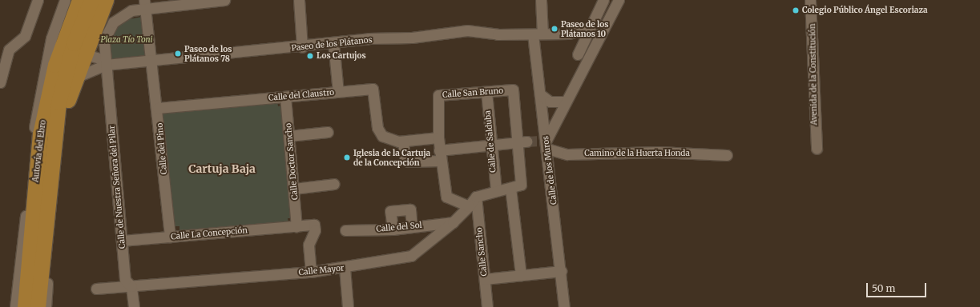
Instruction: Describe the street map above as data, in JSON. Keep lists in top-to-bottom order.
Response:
{
  "streets": {
    "highway": ["Autovía del Ebro"],
    "street": [
      "Paseo de los Plátanos",
      "Avenida de la Constitución",
      "Calle San Bruno",
      "Calle del Claustro",
      "Calle de Salduba",
      "Calle del Pino",
      "Camino de la Huerta Honda",
      "Calle Doctor Sancho",
      "Calle de los Muros",
      "Calle de Nuestra Señora del Pilar",
      "Calle del Sol",
      "Calle La Concepción",
      "Calle Sancho",
      "Calle Mayor"
    ]
  },
  "crossings": [
    ["Paseo de los Plátanos", "Calle del Pino"],
    ["Paseo de los Plátanos", "Calle de los Muros"],
    ["Paseo de los Plátanos", "Calle de Nuestra Señora del Pilar"],
    ["Calle San Bruno", "Calle de Salduba"],
    ["Calle del Claustro", "Calle del Pino"],
    ["Calle del Claustro", "Calle Doctor Sancho"],
    ["Calle del Pino", "Calle La Concepción"],
    ["Camino de la Huerta Honda", "Calle de los Muros"],
    ["Calle Doctor Sancho", "Calle La Concepción"],
    ["Calle de Nuestra Señora del Pilar", "Calle La Concepción"],
    ["Calle de Nuestra Señora del Pilar", "Calle Mayor"],
    ["Calle del Sol", "Calle Mayor"],
    ["Calle La Concepción", "Calle Mayor"],
    ["Calle Sancho", "Calle Mayor"]
  ],
  "districts": ["Cartuja Baja"],
  "parks": ["Plaza Tío Toni"],
  "places": [
    "Colegio Público Ángel Escoriaza",
    "Paseo de los Plátanos 10",
    "Paseo de los Plátanos 78",
    "Los Cartujos",
    "Iglesia de la Cartuja de la Concepción"
  ],
  "scale_bar": "50 m"
}
